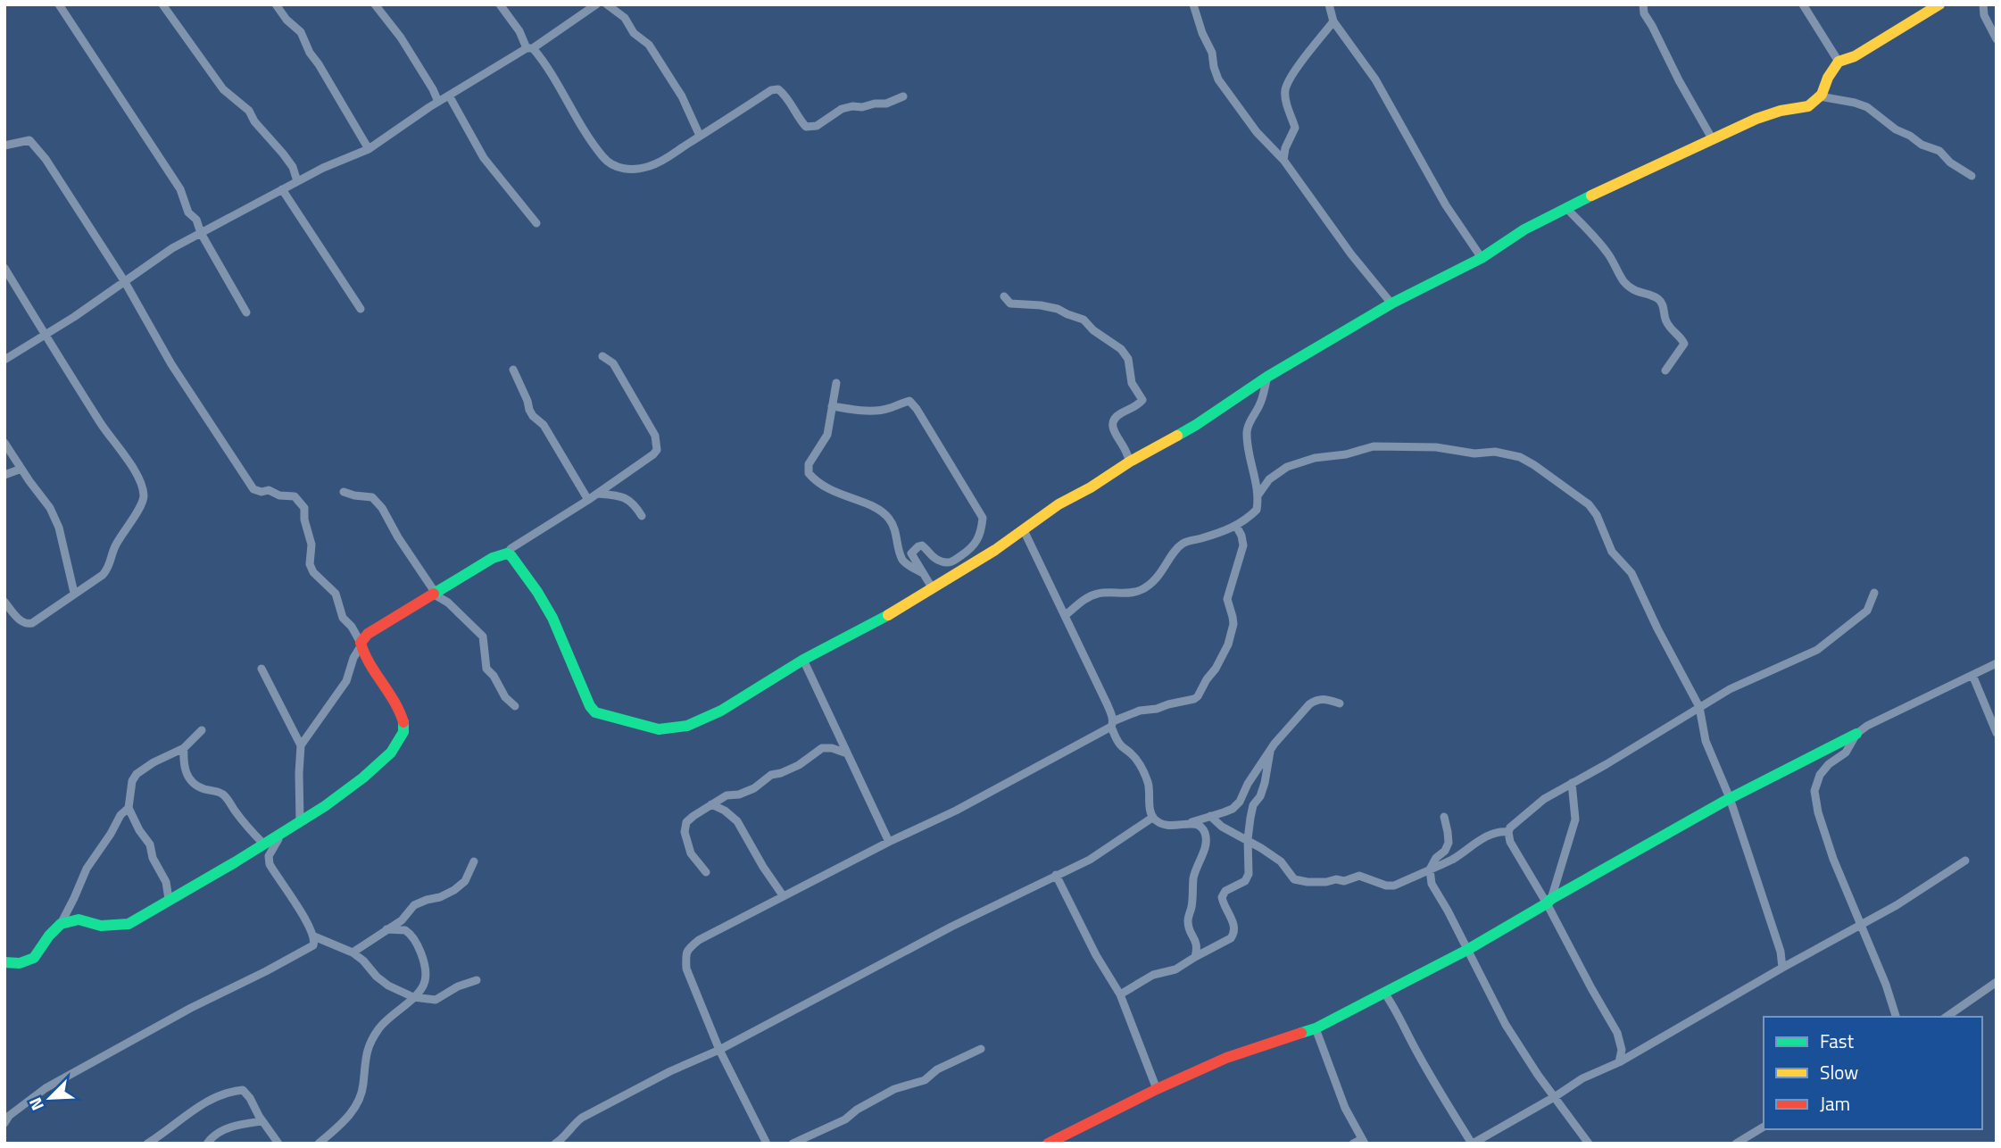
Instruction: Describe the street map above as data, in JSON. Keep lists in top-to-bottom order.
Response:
{
  "legend": ["Fast", "Slow", "Jam"],
  "north": "bottom left"
}
